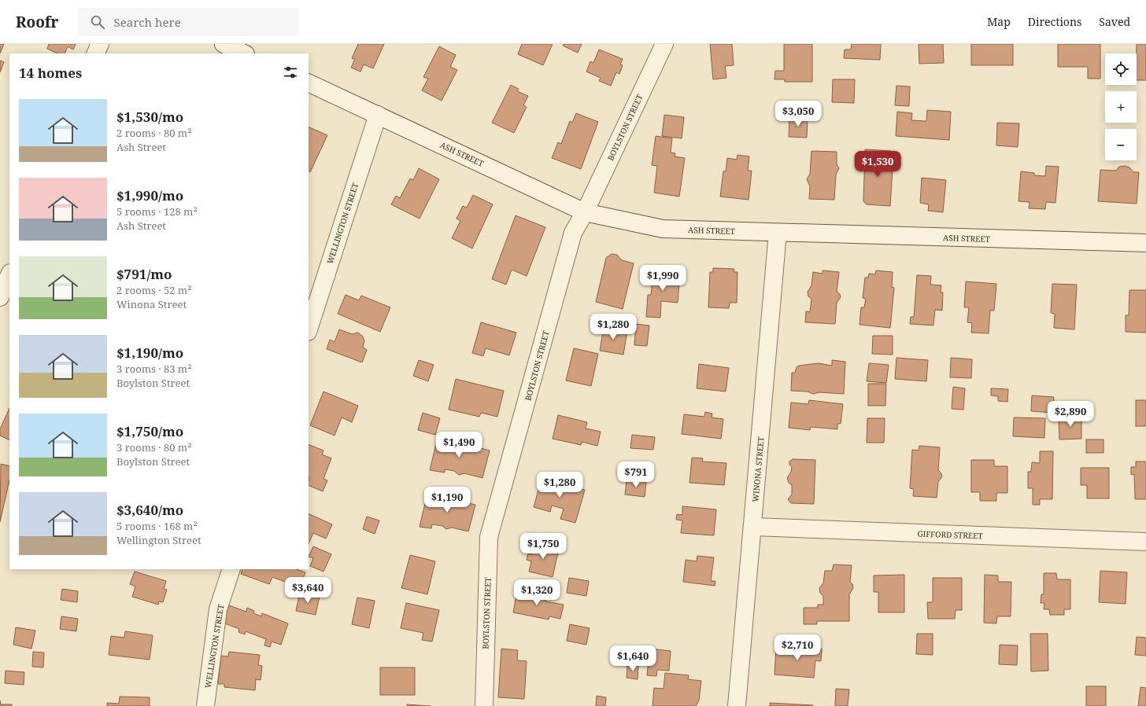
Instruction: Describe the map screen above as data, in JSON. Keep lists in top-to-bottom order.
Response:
{
  "streets": {
    "street": [
      "BOYLSTON STREET",
      "ASH STREET",
      "WELLINGTON STREET",
      "WINONA STREET",
      "GIFFORD STREET"
    ]
  },
  "crossings": [
    ["BOYLSTON STREET", "ASH STREET"],
    ["ASH STREET", "WELLINGTON STREET"],
    ["ASH STREET", "WINONA STREET"],
    ["WINONA STREET", "GIFFORD STREET"]
  ],
  "page": {
    "header": "Roofr",
    "search": "Search here",
    "nav": ["Map", "Directions", "Saved"],
    "map_buttons": ["+", "−"],
    "heading": "14 homes",
    "list": [
      {
        "name": "$1,530/mo",
        "note": "2 rooms · 80 m² · Ash Street"
      },
      {
        "name": "$1,990/mo",
        "note": "5 rooms · 128 m² · Ash Street"
      },
      {
        "name": "$791/mo",
        "note": "2 rooms · 52 m² · Winona Street"
      },
      {
        "name": "$1,190/mo",
        "note": "3 rooms · 83 m² · Boylston Street"
      },
      {
        "name": "$1,750/mo",
        "note": "3 rooms · 80 m² · Boylston Street"
      },
      {
        "name": "$3,640/mo",
        "note": "5 rooms · 168 m² · Wellington Street"
      }
    ],
    "price": [
      "$3,050",
      "$1,530",
      "$1,990",
      "$1,280",
      "$2,890",
      "$1,490",
      "$791",
      "$1,280",
      "$1,190",
      "$1,750",
      "$3,640",
      "$1,320",
      "$2,710",
      "$1,640"
    ]
  }
}
